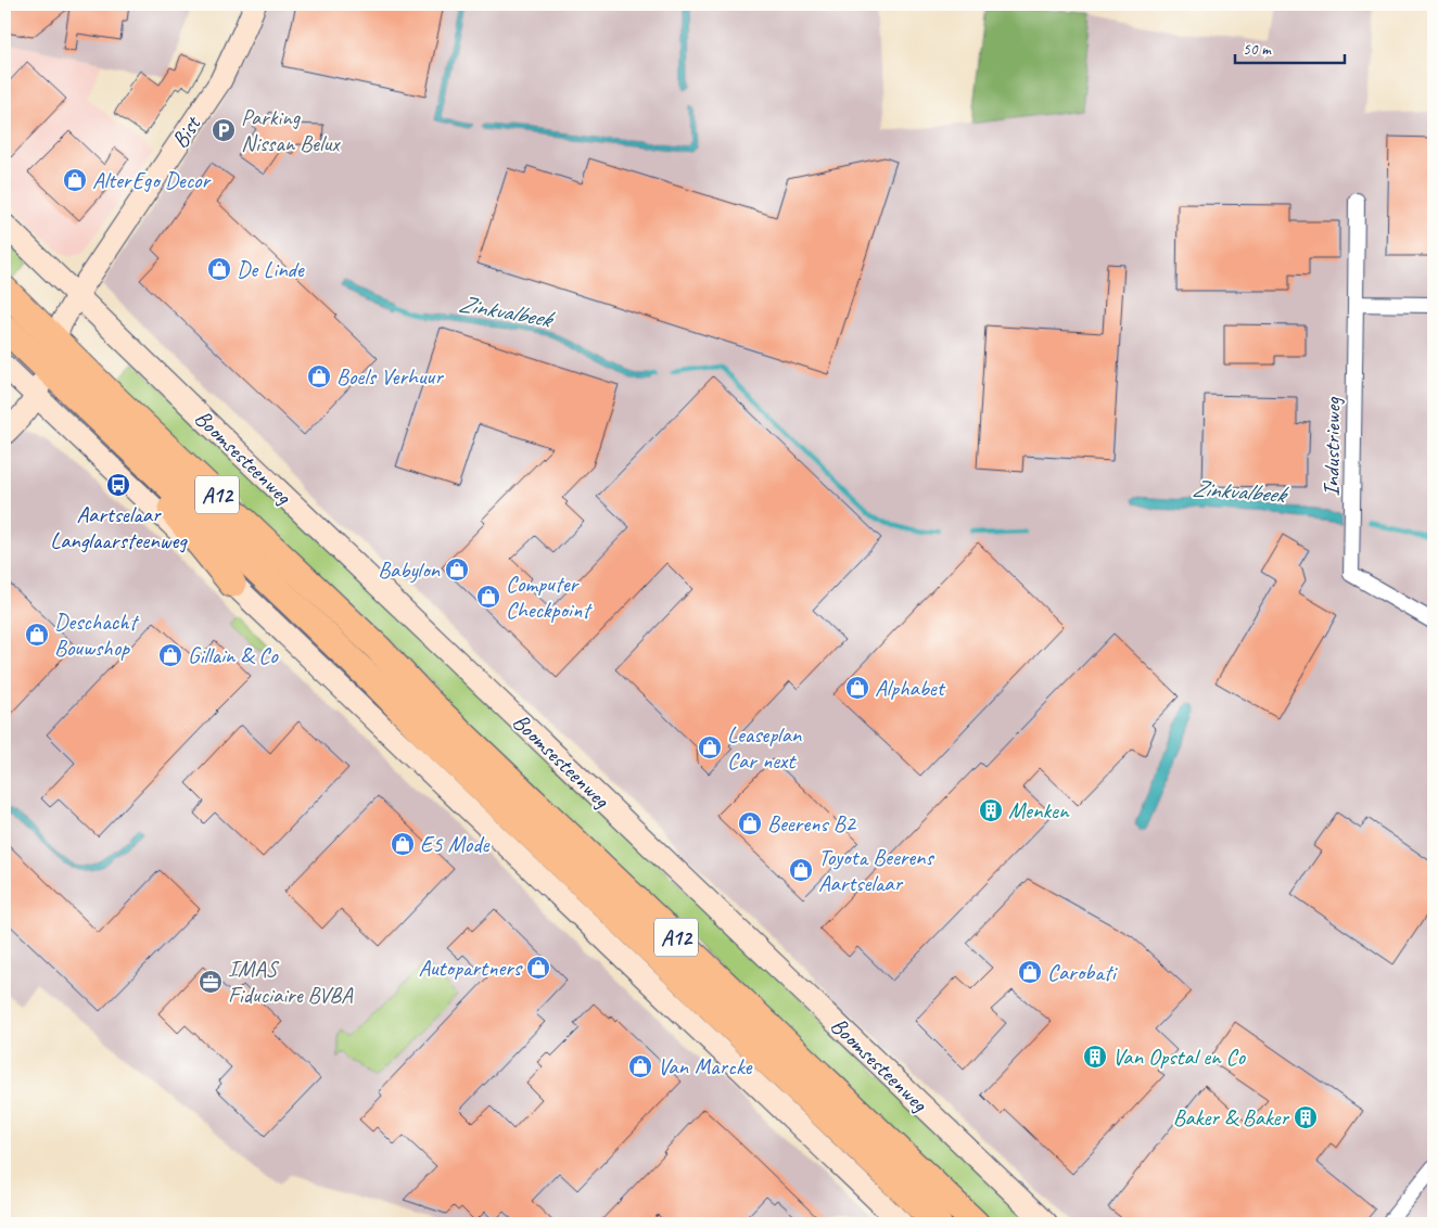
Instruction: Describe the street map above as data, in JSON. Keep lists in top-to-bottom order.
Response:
{
  "streets": {
    "highway": ["A12"],
    "main road": ["Bist", "Boomsesteenweg"],
    "street": ["Industrieweg"]
  },
  "crossings": [
    ["Bist", "Boomsesteenweg"],
    ["Bist", "A12"]
  ],
  "water": ["Zinkvalbeek"],
  "places": {
    "parking": ["Parking Nissan Belux"],
    "shop": [
      "AlterEgo Decor",
      "De Linde",
      "Boels Verhuur",
      "Babylon",
      "Computer Checkpoint",
      "Deschacht Bouwshop",
      "Gillain & Co",
      "Alphabet",
      "Leaseplan Car next",
      "Beerens B2",
      "E5 Mode",
      "Toyota Beerens Aartselaar",
      "Autopartners",
      "Carobati",
      "Van Marcke"
    ],
    "bus stop": ["Aartselaar Langlaarsteenweg"],
    "building": ["Menken", "Van Opstal en Co", "Baker & Baker"],
    "office": ["IMAS Fiduciaire BVBA"]
  },
  "scale_bar": "50 m"
}
